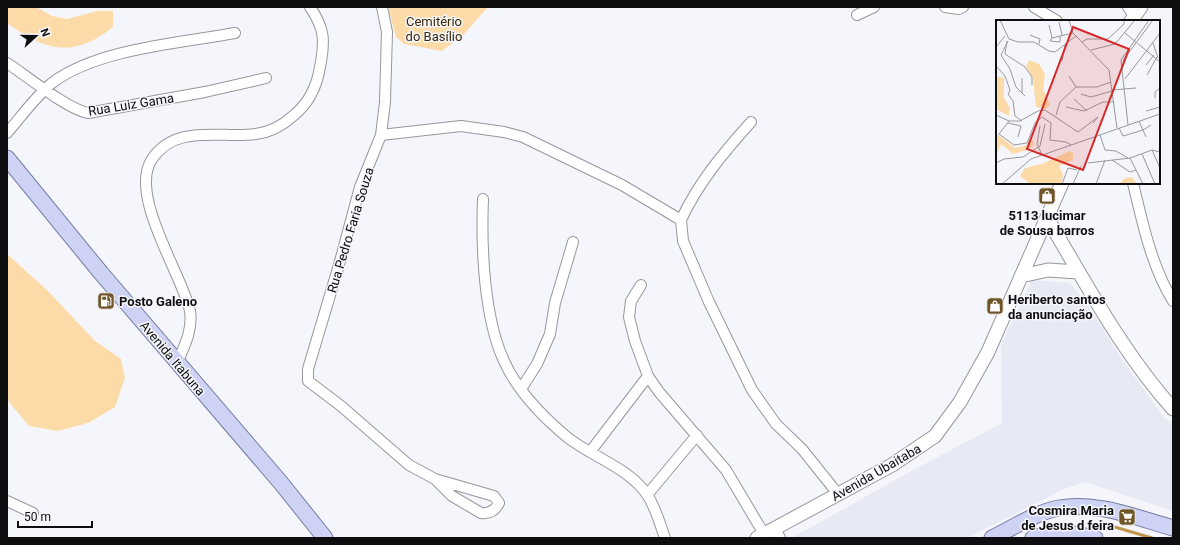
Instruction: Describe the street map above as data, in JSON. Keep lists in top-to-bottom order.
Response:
{
  "streets": {
    "main road": ["Avenida Itabuna", "Avenida Ubaitaba"],
    "street": ["Rua Luiz Gama", "Rua Pedro Faria Souza"]
  },
  "parks": ["Cemitério do Basílio"],
  "places": {
    "shop": ["5113 lucimar de Sousa barros", "Heriberto santos da anunciação"],
    "fuel station": ["Posto Galeno"],
    "supermarket": ["Cosmira Maria de Jesus d feira"]
  },
  "scale_bar": "50 m",
  "north": "right"
}
